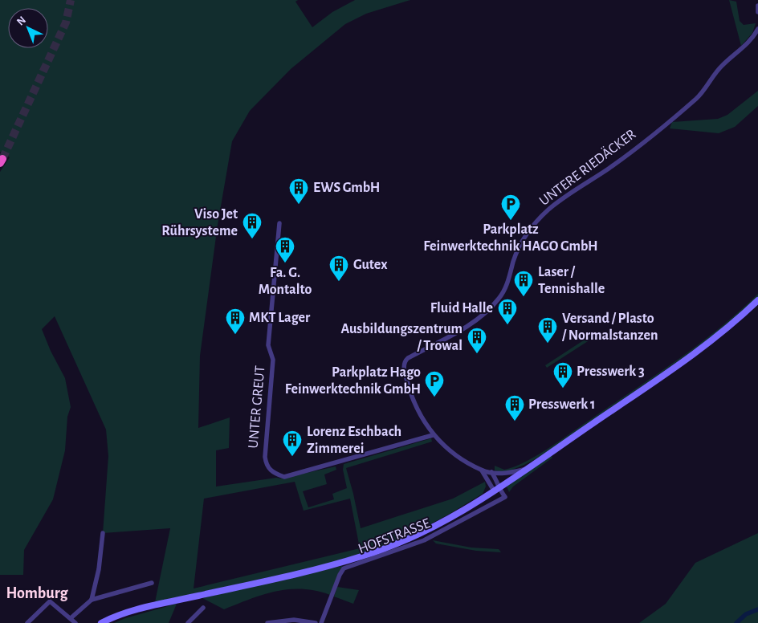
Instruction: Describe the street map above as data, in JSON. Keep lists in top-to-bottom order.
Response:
{
  "streets": {
    "street": ["UNTERE RIEDÄCKER", "UNTER GREUT", "HOFSTRASSE"]
  },
  "crossings": [
    ["UNTERE RIEDÄCKER", "UNTER GREUT"],
    ["UNTERE RIEDÄCKER", "HOFSTRASSE"]
  ],
  "districts": ["Homburg"],
  "places": {
    "building": [
      "EWS GmbH",
      "Viso Jet Rührsysteme",
      "Fa. G. Montalto",
      "Gutex",
      "Laser / Tennishalle",
      "Fluid Halle",
      "MKT Lager",
      "Versand / Plasto / Normalstanzen",
      "Ausbildungszentrum / Trowal",
      "Presswerk 3",
      "Presswerk 1",
      "Lorenz Eschbach Zimmerei"
    ],
    "parking": ["Parkplatz Feinwerktechnik HAGO GmbH", "Parkplatz Hago Feinwerktechnik GmbH"]
  },
  "north": "top left"
}
